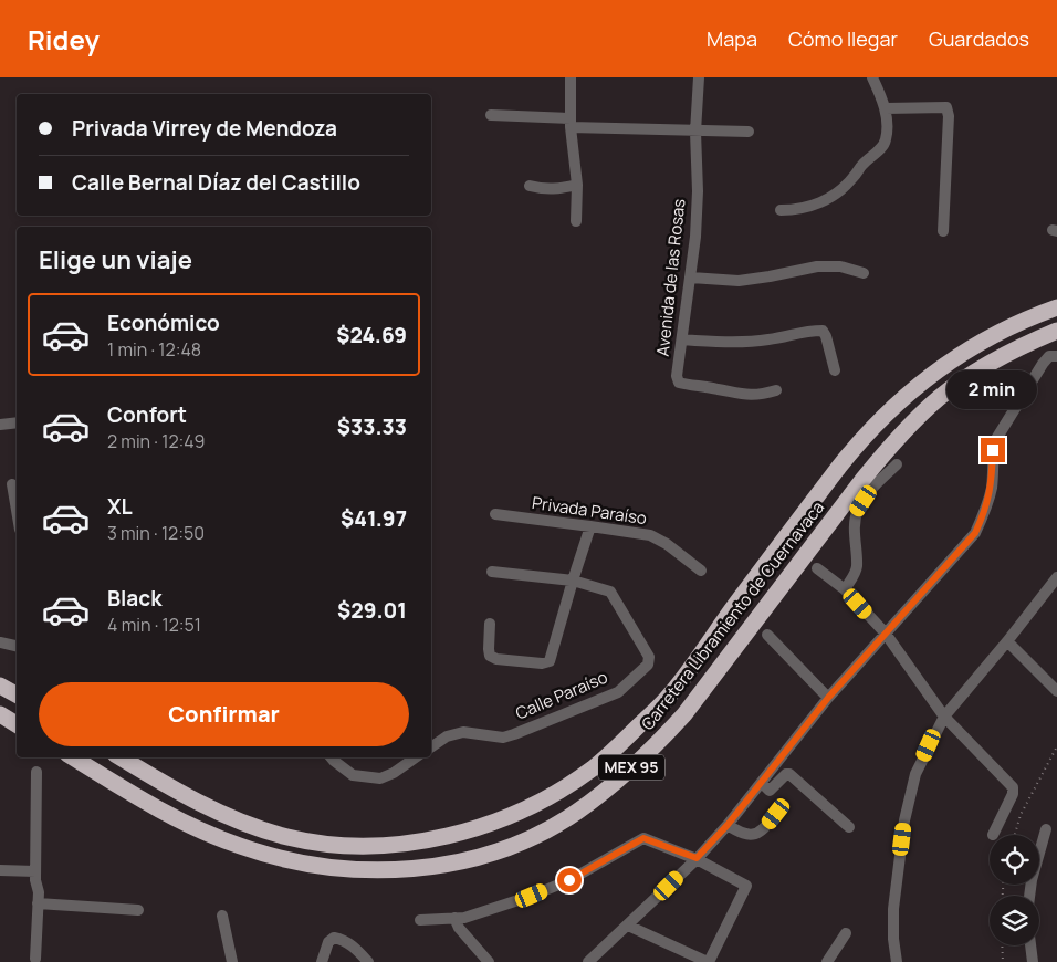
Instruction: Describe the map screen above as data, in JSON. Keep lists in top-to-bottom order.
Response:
{
  "streets": {
    "highway": ["Carretera Libramiento de Cuernavaca", "MEX 95"],
    "street": ["Avenida de las Rosas", "Privada Paraíso", "Calle Paraíso"]
  },
  "page": {
    "header": "Ridey",
    "nav": ["Mapa", "Cómo llegar", "Guardados"],
    "banner": ["Privada Virrey de Mendoza", "Calle Bernal Díaz del Castillo"],
    "heading": "Elige un viaje",
    "list": [
      {
        "name": "Económico",
        "note": "1 min · 12:48",
        "value": "$24.69"
      },
      {
        "name": "Confort",
        "note": "2 min · 12:49",
        "value": "$33.33"
      },
      {
        "name": "XL",
        "note": "3 min · 12:50",
        "value": "$41.97"
      },
      {
        "name": "Black",
        "note": "4 min · 12:51",
        "value": "$29.01"
      }
    ],
    "bubble": "2 min",
    "buttons": "Confirmar"
  }
}
